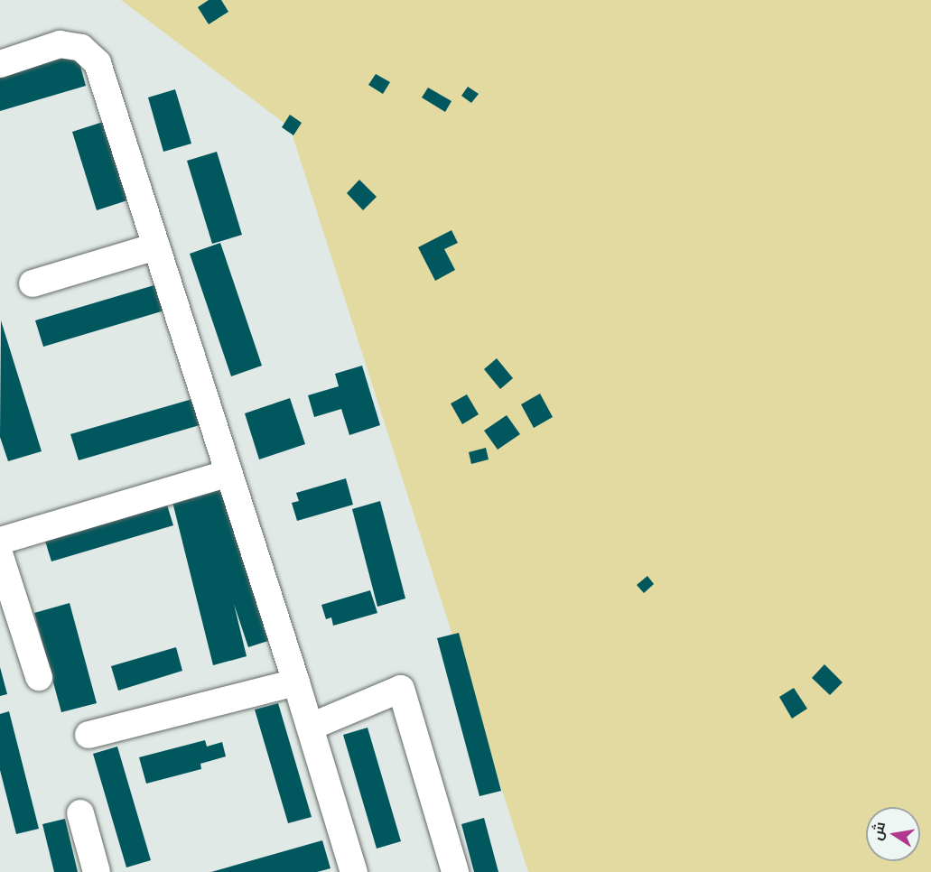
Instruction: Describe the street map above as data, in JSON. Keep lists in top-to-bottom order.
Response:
{
  "north": "left"
}
